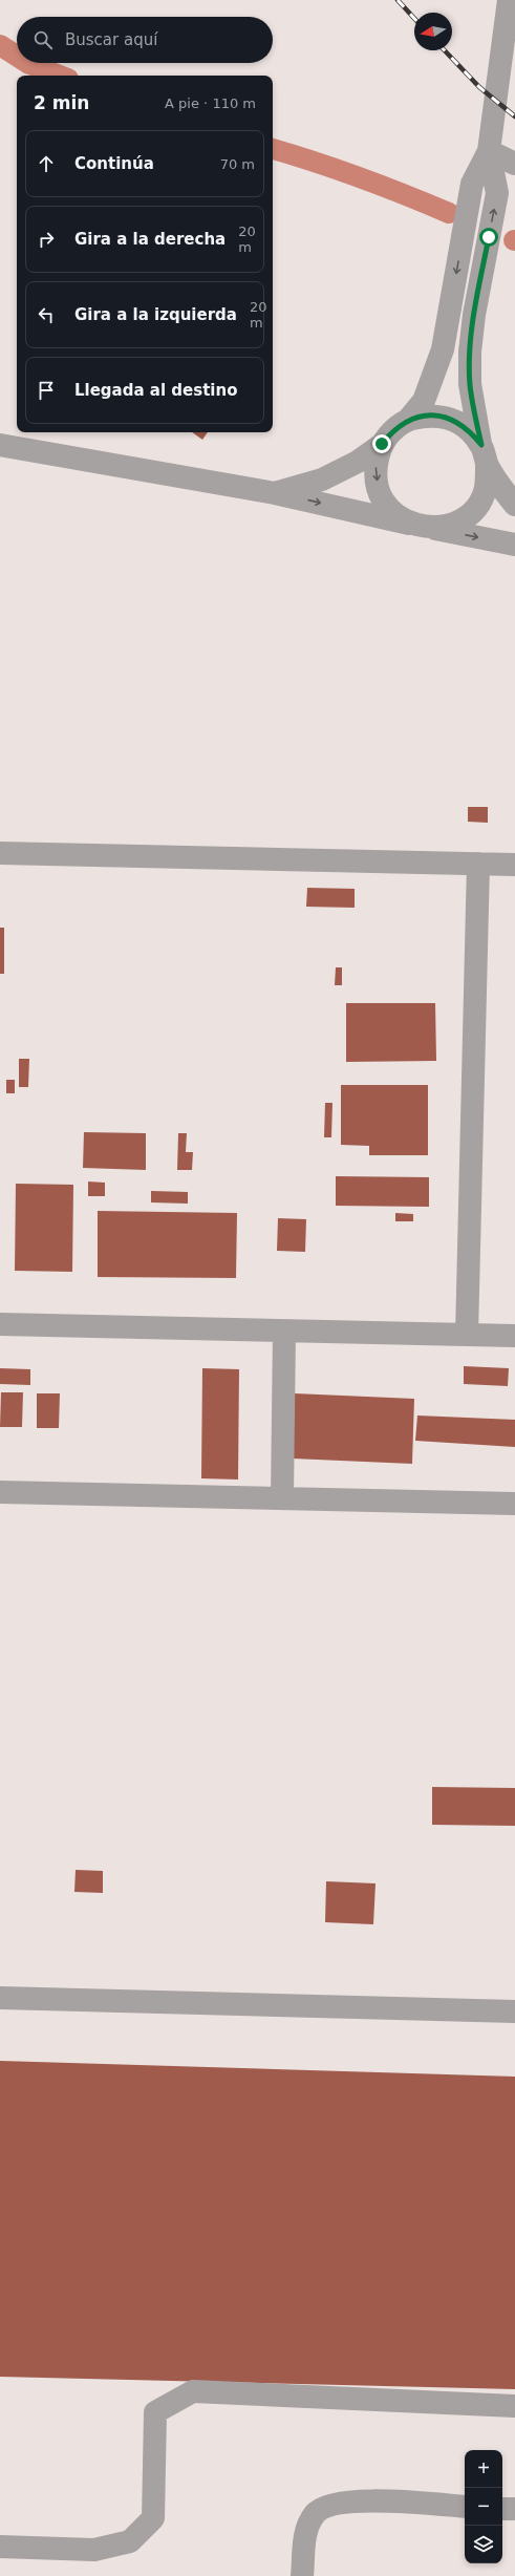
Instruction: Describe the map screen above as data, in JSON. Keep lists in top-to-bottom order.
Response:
{
  "north": "left",
  "page": {
    "search": "Buscar aquí",
    "heading": ["2 min", "A pie · 110 m"],
    "list": [
      ["Continúa", "70 m"],
      ["Gira a la derecha", "20 m"],
      ["Gira a la izquierda", "20 m"],
      "Llegada al destino"
    ],
    "map_buttons": ["+", "−"]
  }
}
